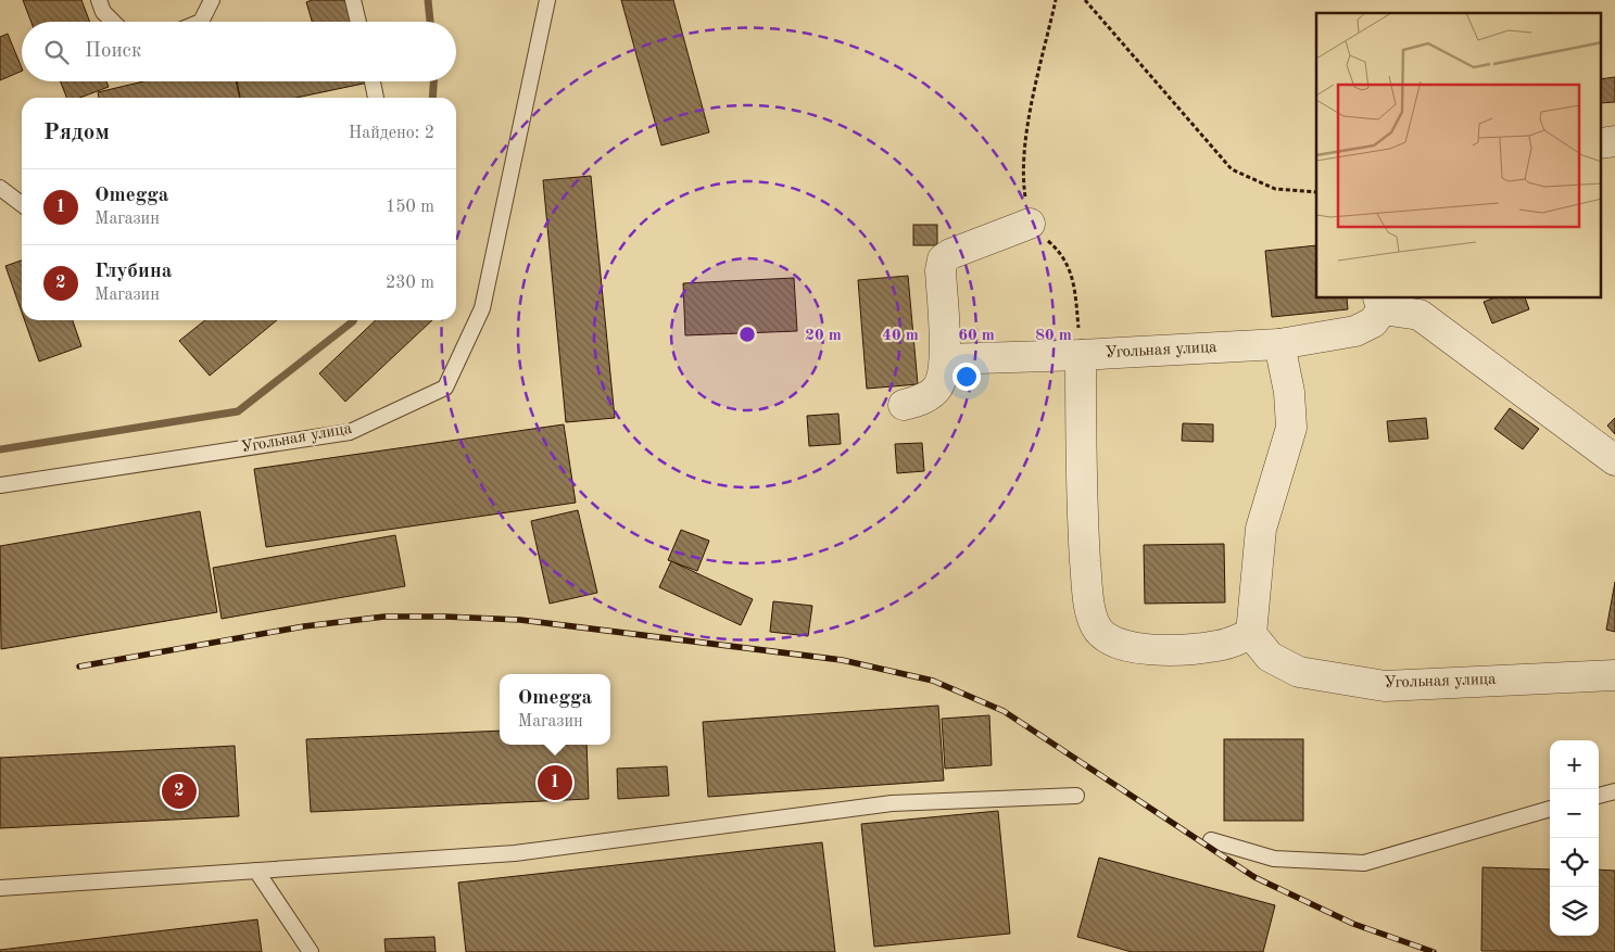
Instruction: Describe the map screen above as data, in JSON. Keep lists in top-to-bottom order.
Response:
{
  "streets": {
    "street": ["Угольная улица"]
  },
  "page": {
    "search": "Поиск",
    "heading": ["Рядом", "Найдено: 2"],
    "list": [
      {
        "mark": "1",
        "name": "Omegga",
        "note": "Магазин",
        "value": "150 m"
      },
      {
        "mark": "2",
        "name": "Глубина",
        "note": "Магазин",
        "value": "230 m"
      }
    ],
    "popup": ["Omegga", "Магазин"],
    "map_buttons": ["+", "−"],
    "pins": ["1", "2"]
  },
  "rings": [
    "20 m",
    "40 m",
    "60 m",
    "80 m"
  ]
}
